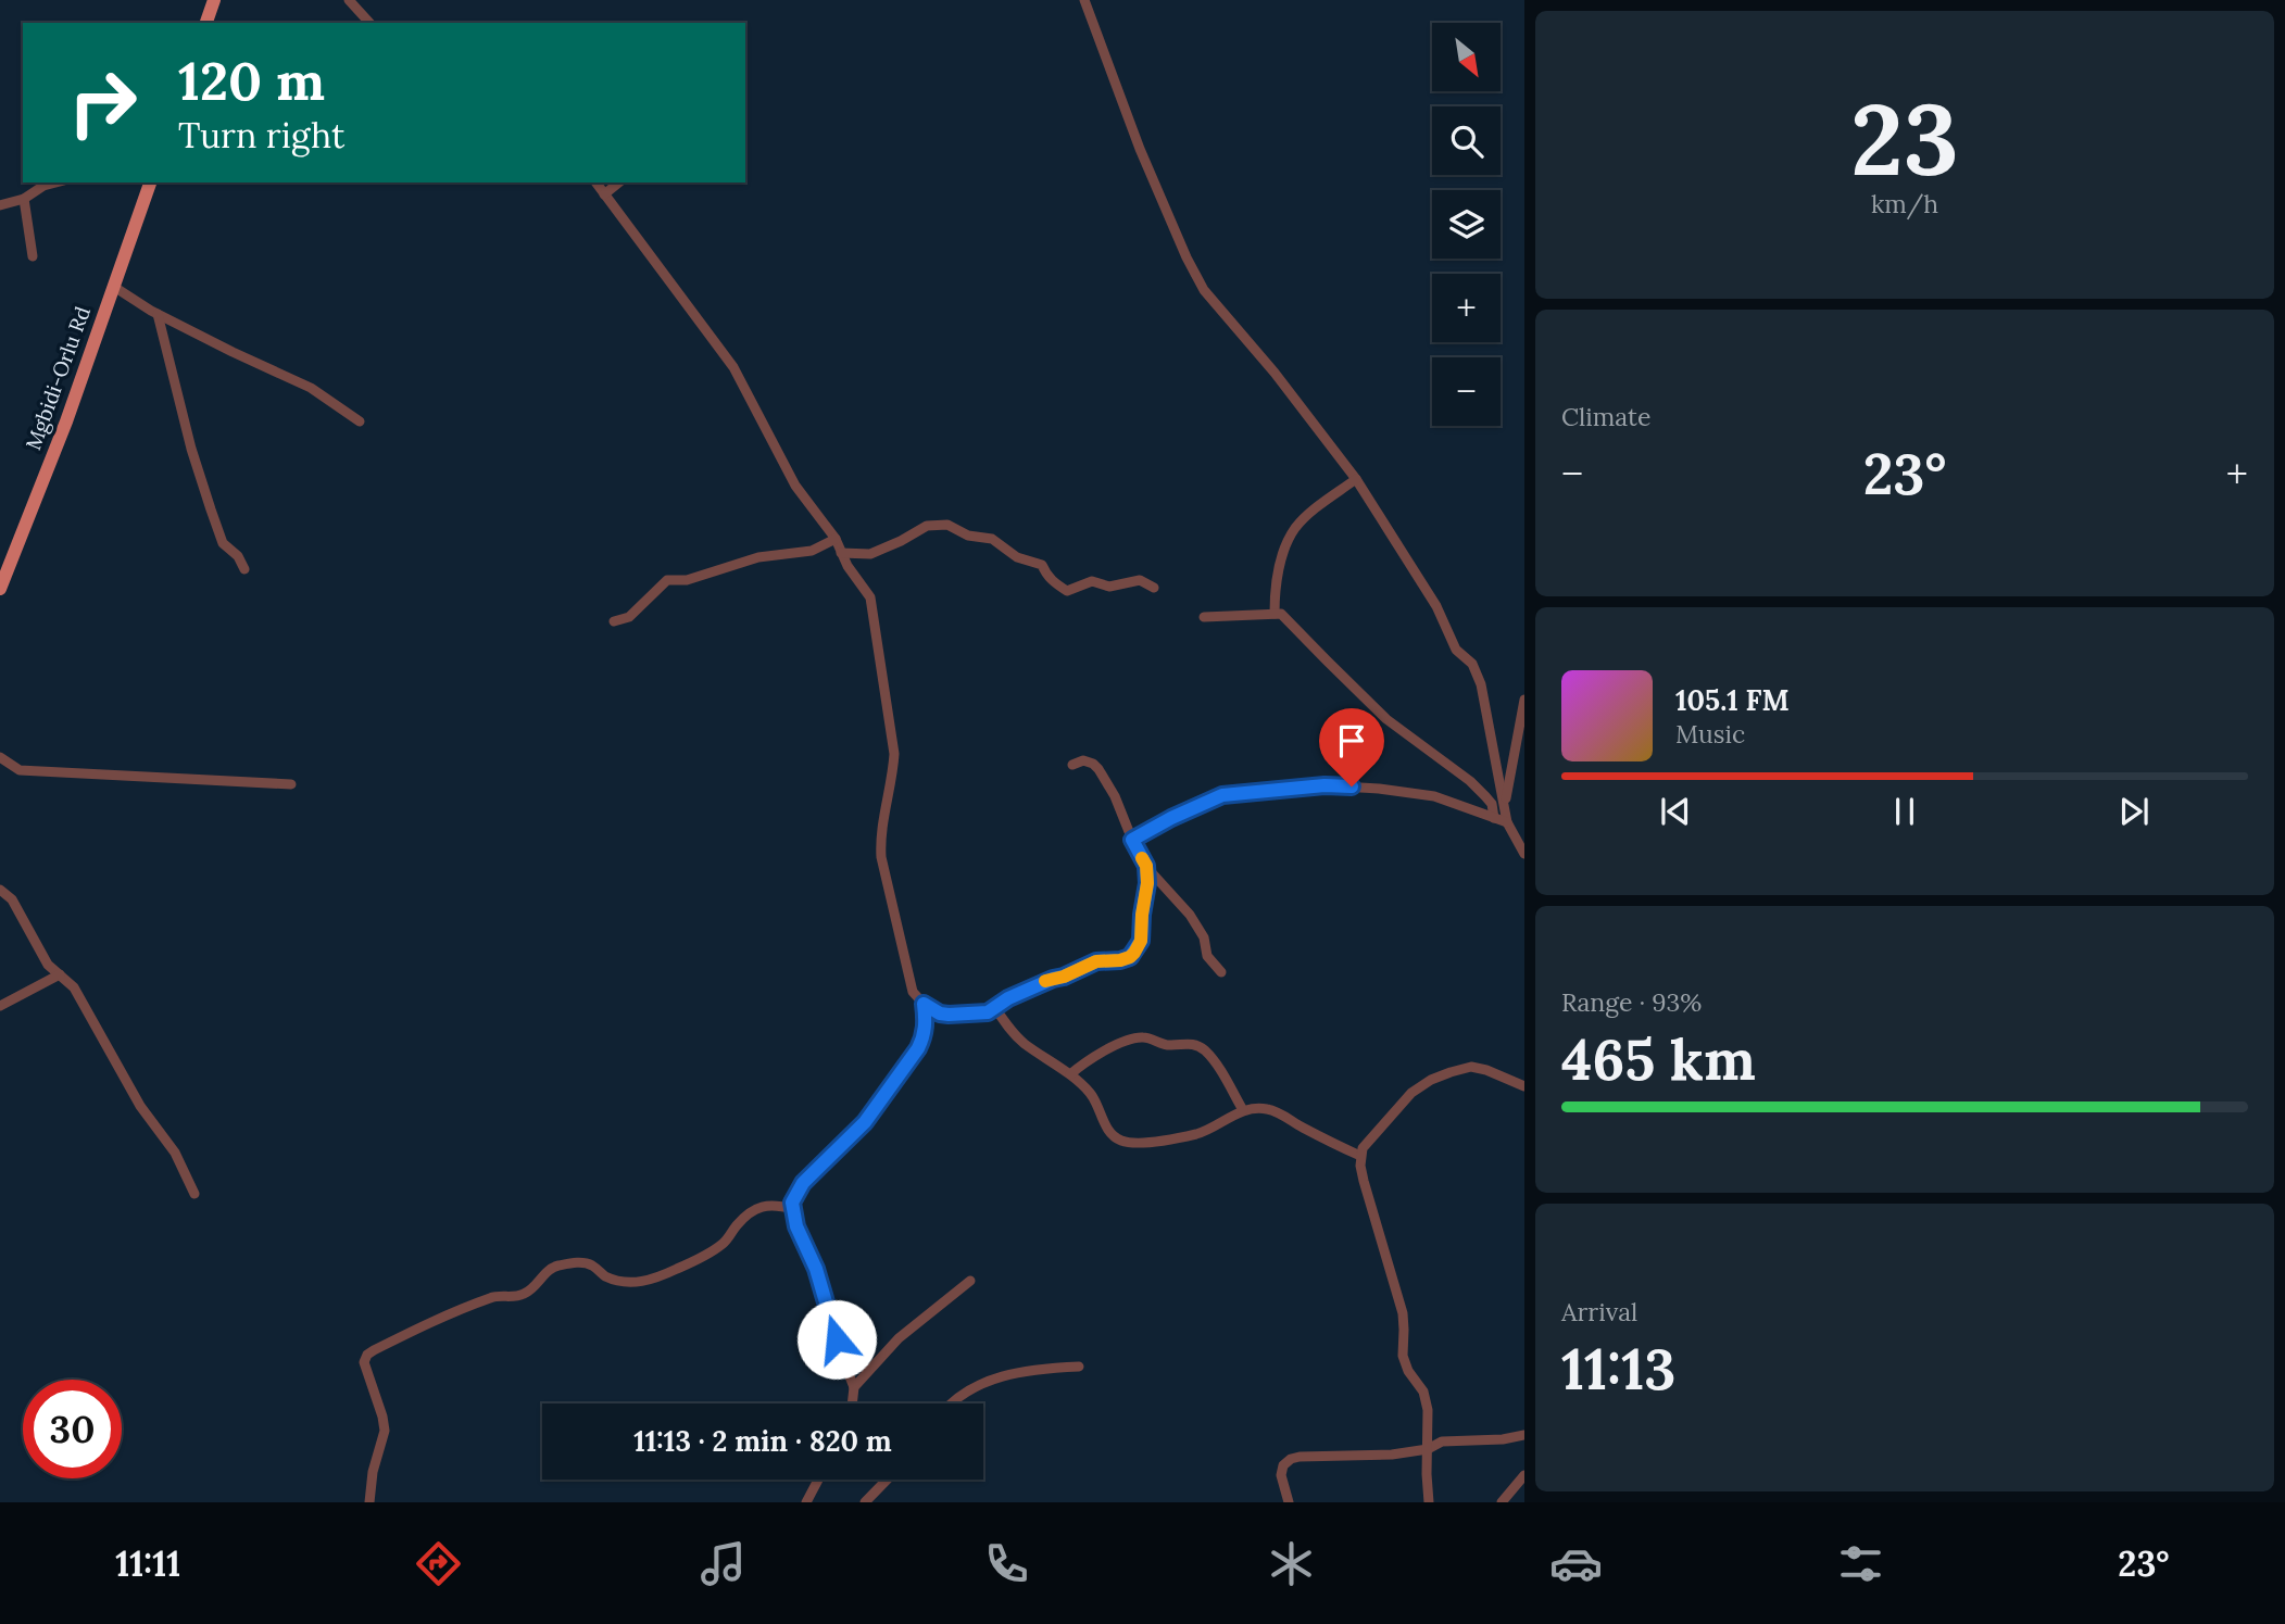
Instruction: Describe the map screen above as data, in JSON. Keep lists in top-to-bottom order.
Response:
{
  "streets": {
    "main road": ["Mgbidi-Orlu Rd"]
  },
  "north": "bottom right",
  "page": {
    "tile": [
      ["23", "km/h"],
      "Climate",
      ["Range · 93%", "465 km"],
      ["Arrival", "11:13"]
    ],
    "map_buttons": ["+", "−"],
    "turn": ["120 m", "Turn right"],
    "heat": ["−", "23°", "+"],
    "song": ["105.1 FM", "Music"],
    "limit": "30",
    "trip": "11:13 · 2 min · 820 m",
    "tabs": ["11:11", "23°"]
  }
}
